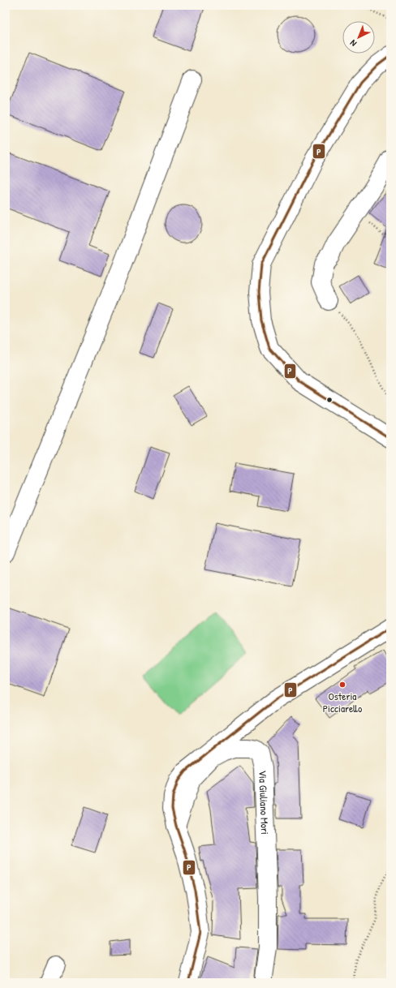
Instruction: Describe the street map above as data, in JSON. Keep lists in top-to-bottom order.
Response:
{
  "streets": {
    "main road": ["Via Giuliano Mori"]
  },
  "places": ["Osteria Picciarello"],
  "lines": ["transit line P"],
  "north": "bottom left"
}
